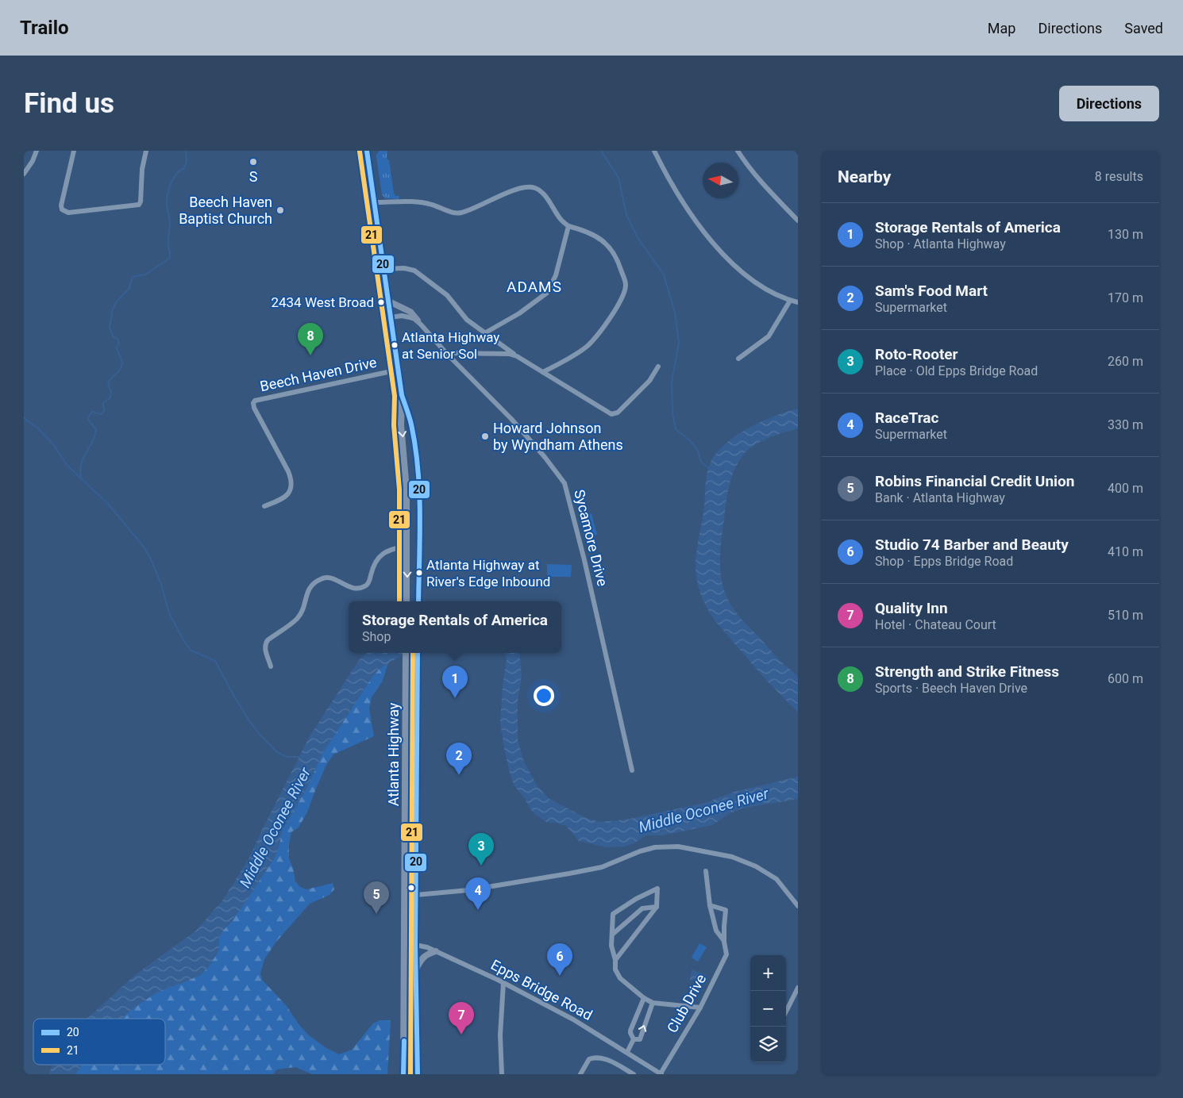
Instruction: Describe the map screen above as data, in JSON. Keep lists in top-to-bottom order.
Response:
{
  "streets": {
    "main road": ["Atlanta Highway"],
    "street": [
      "Beech Haven Drive",
      "Sycamore Drive",
      "Epps Bridge Road",
      "Club Drive"
    ]
  },
  "crossings": [
    ["Atlanta Highway", "Epps Bridge Road"],
    ["Epps Bridge Road", "Club Drive"]
  ],
  "districts": ["ADAMS"],
  "water": ["Middle Oconee River"],
  "places": [
    "S",
    "Beech Haven Baptist Church",
    "2434 West Broad",
    "Atlanta Highway at Senior Sol",
    "Howard Johnson by Wyndham Athens",
    "Atlanta Highway at River's Edge Inbound"
  ],
  "lines": ["transit line 20", "transit line 21"],
  "legend": ["20", "21"],
  "north": "left",
  "page": {
    "header": "Trailo",
    "nav": ["Map", "Directions", "Saved"],
    "buttons": "Directions",
    "title": "Find us",
    "heading": ["Nearby", "8 results"],
    "list": [
      {
        "mark": "1",
        "name": "Storage Rentals of America",
        "note": "Shop · Atlanta Highway",
        "value": "130 m"
      },
      {
        "mark": "2",
        "name": "Sam's Food Mart",
        "note": "Supermarket",
        "value": "170 m"
      },
      {
        "mark": "3",
        "name": "Roto-Rooter",
        "note": "Place · Old Epps Bridge Road",
        "value": "260 m"
      },
      {
        "mark": "4",
        "name": "RaceTrac",
        "note": "Supermarket",
        "value": "330 m"
      },
      {
        "mark": "5",
        "name": "Robins Financial Credit Union",
        "note": "Bank · Atlanta Highway",
        "value": "400 m"
      },
      {
        "mark": "6",
        "name": "Studio 74 Barber and Beauty",
        "note": "Shop · Epps Bridge Road",
        "value": "410 m"
      },
      {
        "mark": "7",
        "name": "Quality Inn",
        "note": "Hotel · Chateau Court",
        "value": "510 m"
      },
      {
        "mark": "8",
        "name": "Strength and Strike Fitness",
        "note": "Sports · Beech Haven Drive",
        "value": "600 m"
      }
    ],
    "pins": [
      "8",
      "1",
      "2",
      "3",
      "4",
      "5",
      "6",
      "7"
    ],
    "popup": ["Storage Rentals of America", "Shop"],
    "map_buttons": ["+", "−"]
  }
}
